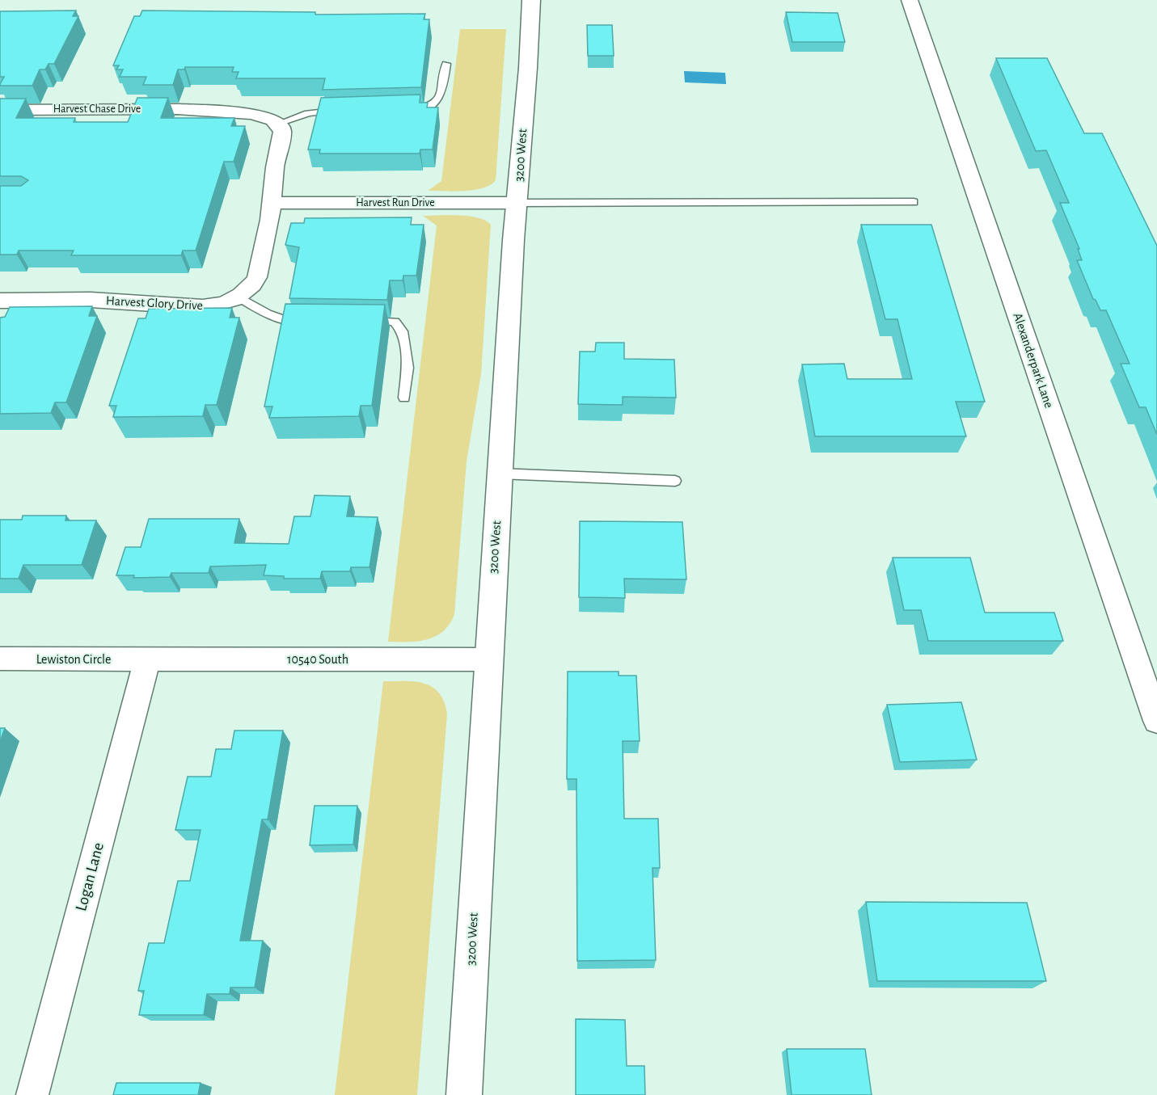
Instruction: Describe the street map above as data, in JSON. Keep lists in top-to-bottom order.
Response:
{
  "streets": {
    "street": [
      "Harvest Chase Drive",
      "3200 West",
      "Harvest Run Drive",
      "Harvest Glory Drive",
      "Alexanderpark Lane",
      "Lewiston Circle",
      "10540 South",
      "Logan Lane"
    ]
  },
  "crossings": [
    ["Harvest Chase Drive", "Harvest Glory Drive"],
    ["3200 West", "Harvest Run Drive"],
    ["3200 West", "10540 South"],
    ["Harvest Run Drive", "Harvest Glory Drive"],
    ["Lewiston Circle", "10540 South"],
    ["Lewiston Circle", "Logan Lane"],
    ["10540 South", "Logan Lane"]
  ]
}
